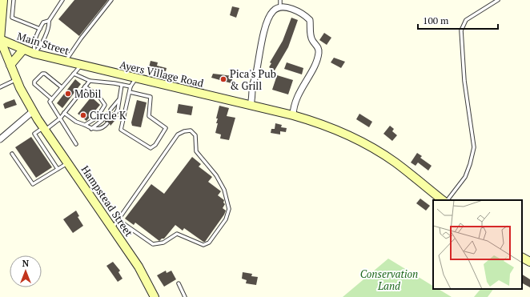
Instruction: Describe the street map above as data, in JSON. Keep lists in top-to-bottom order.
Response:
{
  "streets": {
    "main road": ["Main Street", "Ayers Village Road", "Hampstead Street"]
  },
  "crossings": [
    ["Main Street", "Ayers Village Road"],
    ["Main Street", "Hampstead Street"]
  ],
  "parks": ["Conservation Land"],
  "places": ["Pica's Pub & Grill", "Mobil", "Circle K"],
  "scale_bar": "100 m",
  "north": "top"
}
